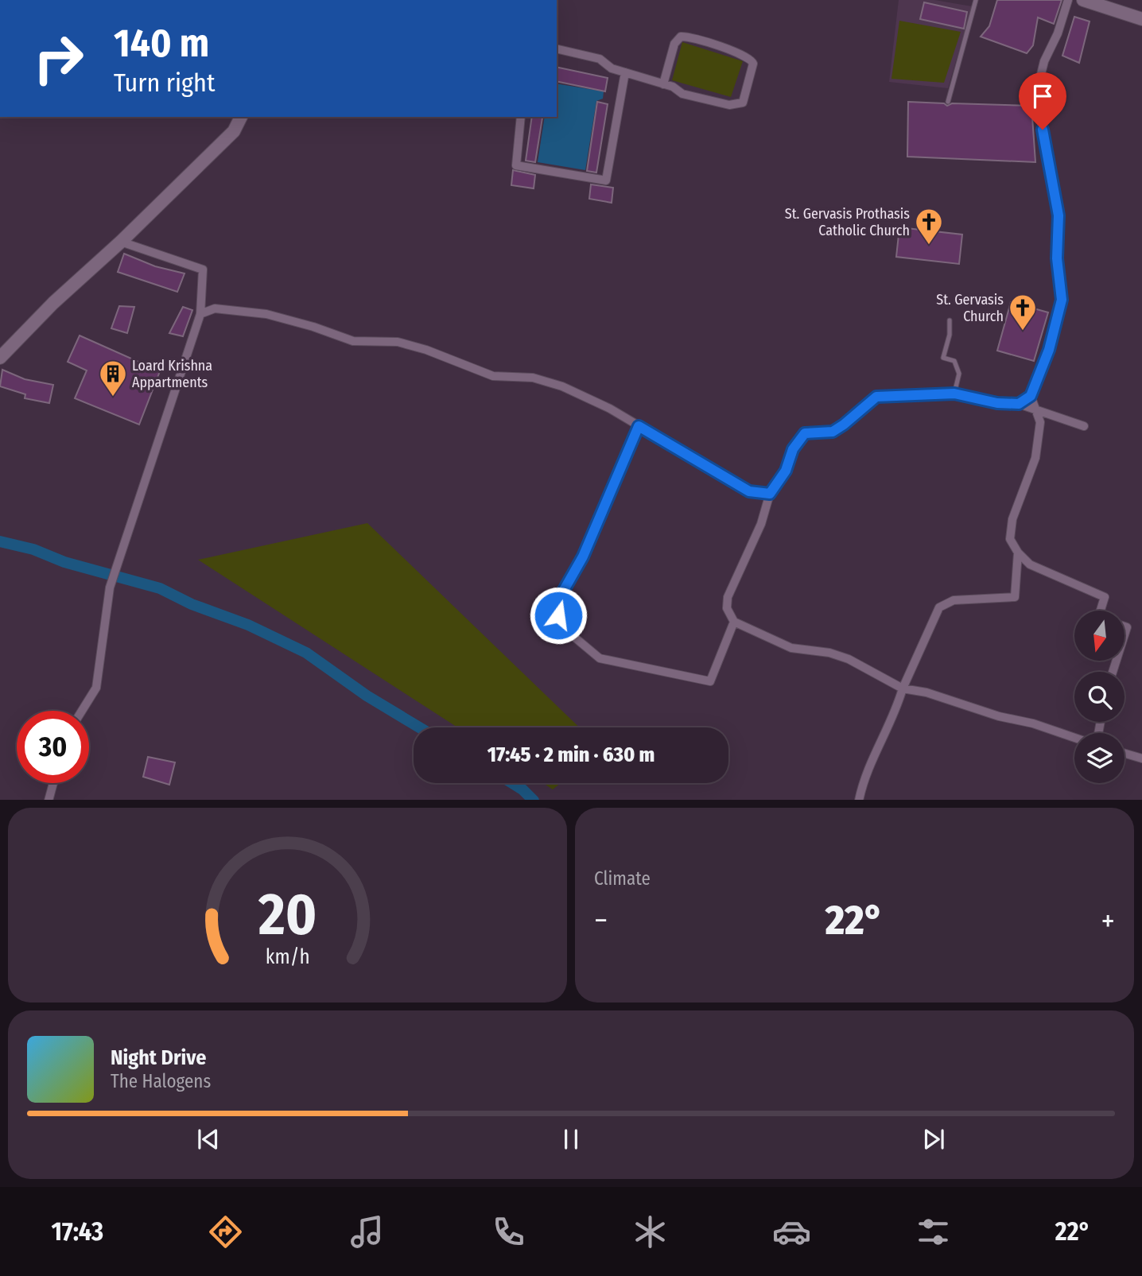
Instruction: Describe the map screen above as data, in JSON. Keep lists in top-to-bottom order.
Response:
{
  "places": {
    "church": ["St. Gervasis Prothasis Catholic Church", "St. Gervasis Church"],
    "building": ["Loard Krishna Appartments"]
  },
  "north": "bottom",
  "page": {
    "turn": ["140 m", "Turn right"],
    "limit": "30",
    "trip": "17:45 · 2 min · 630 m",
    "tile": "Climate",
    "heat": ["−", "22°", "+"],
    "song": ["Night Drive", "The Halogens"],
    "tabs": ["17:43", "22°"],
    "gauge": ["20", "km/h"]
  }
}
